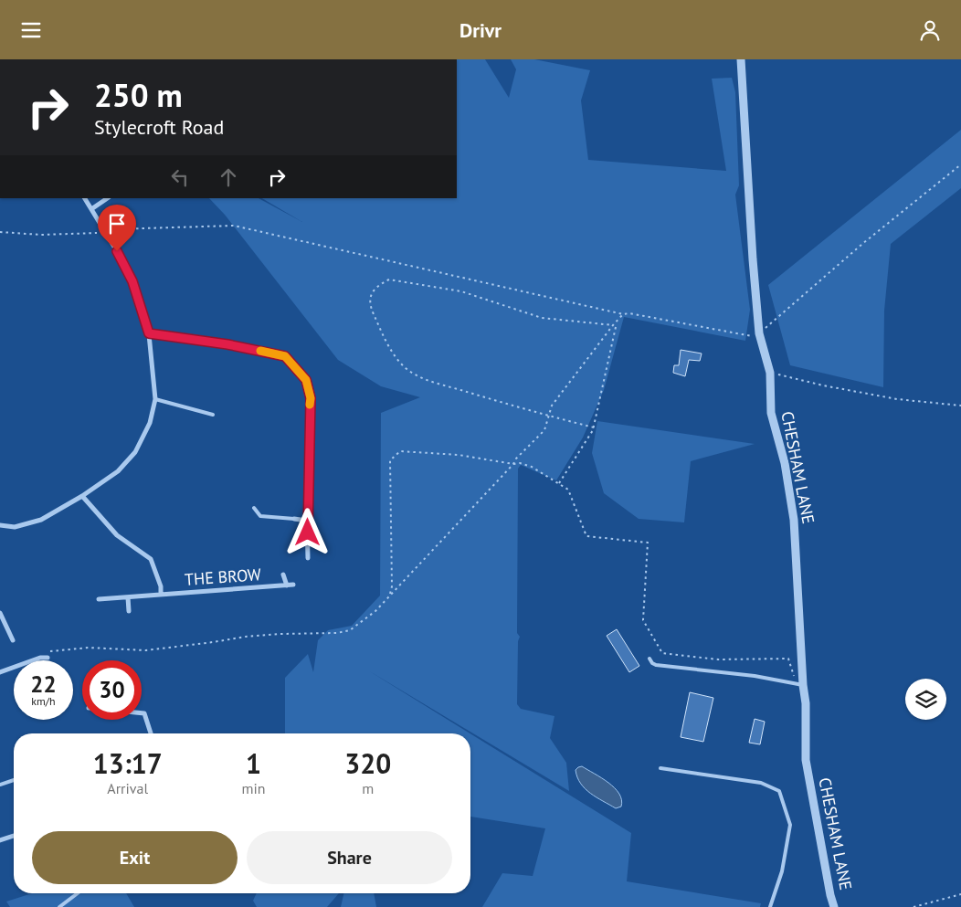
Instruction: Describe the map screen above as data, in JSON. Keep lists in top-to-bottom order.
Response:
{
  "streets": {
    "street": ["CHESHAM LANE", "THE BROW"]
  },
  "page": {
    "header": "Drivr",
    "turn": ["250 m", "Stylecroft Road"],
    "speed": "22 km/h",
    "limit": "30",
    "eta": [
      "13:17",
      "Arrival",
      "1",
      "min",
      "320",
      "m"
    ],
    "buttons": ["Exit", "Share"]
  }
}
